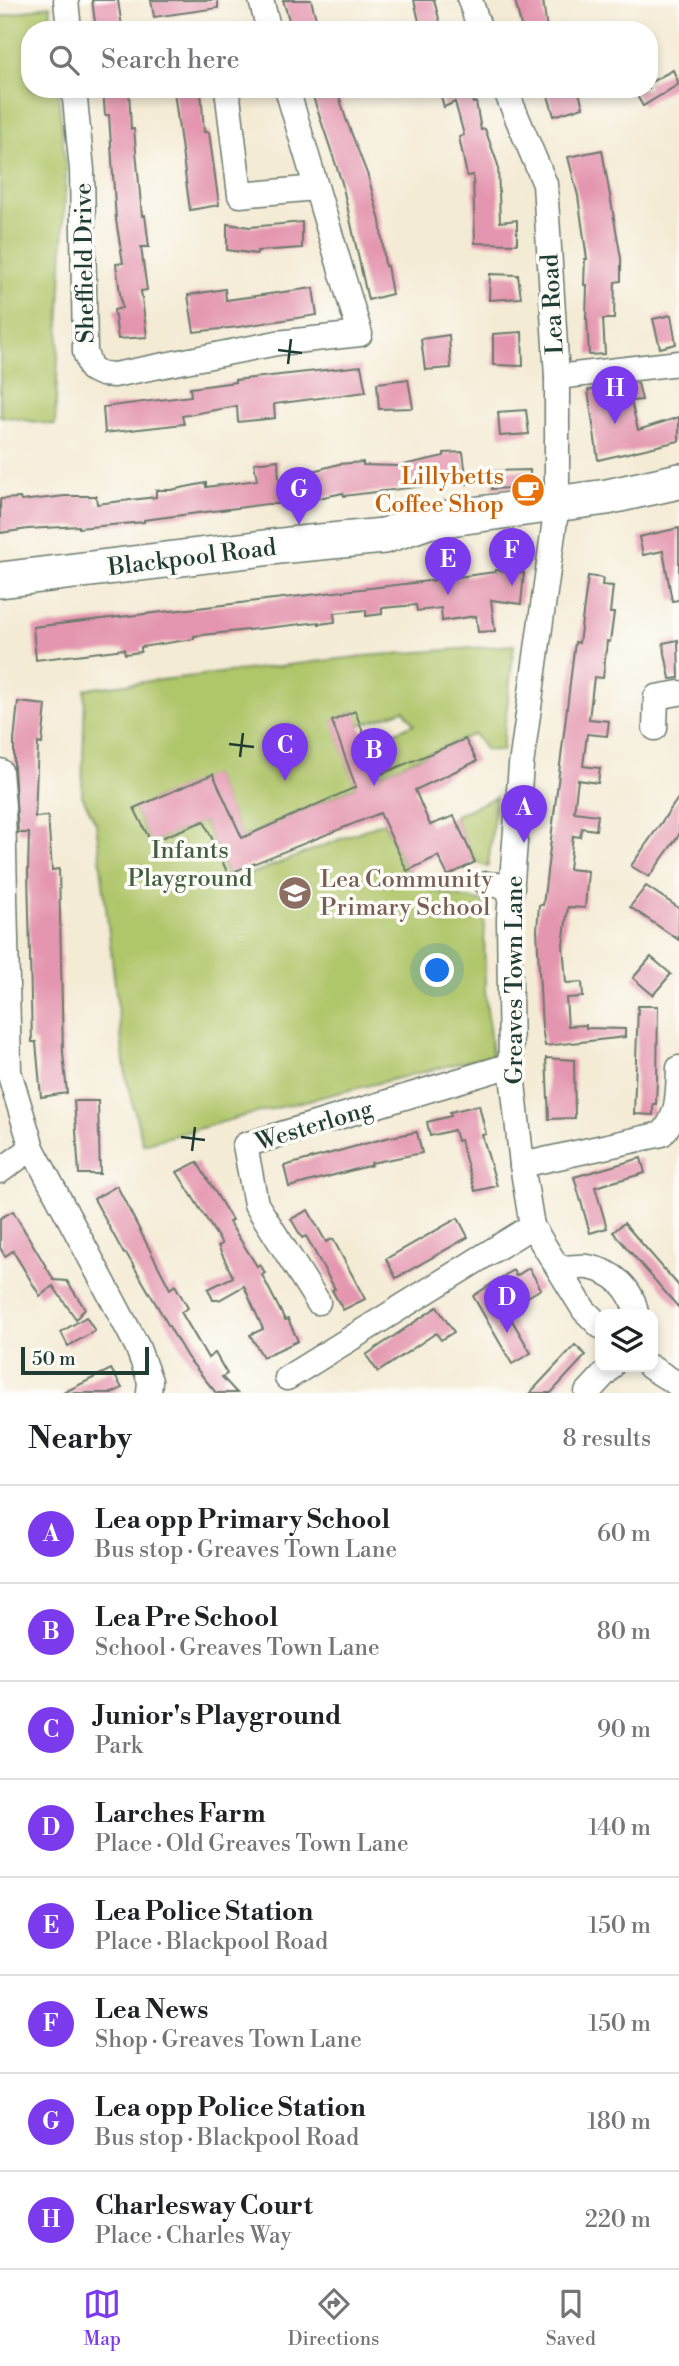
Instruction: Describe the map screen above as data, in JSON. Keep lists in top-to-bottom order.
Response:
{
  "streets": {
    "highway": ["Blackpool Road"],
    "street": [
      "Sheffield Drive",
      "Lea Road",
      "Greaves Town Lane",
      "Westerlong"
    ]
  },
  "crossings": [
    ["Lea Road", "Blackpool Road"],
    ["Lea Road", "Greaves Town Lane"],
    ["Blackpool Road", "Greaves Town Lane"],
    ["Greaves Town Lane", "Westerlong"]
  ],
  "parks": ["Infants Playground"],
  "places": {
    "cafe": ["Lillybetts Coffee Shop"],
    "school or university": ["Lea Community Primary School"]
  },
  "scale_bar": "50 m",
  "page": {
    "search": "Search here",
    "pins": [
      "H",
      "G",
      "F",
      "E",
      "C",
      "B",
      "A",
      "D"
    ],
    "scale": "50 m",
    "heading": ["Nearby", "8 results"],
    "list": [
      {
        "mark": "A",
        "name": "Lea opp Primary School",
        "note": "Bus stop · Greaves Town Lane",
        "value": "60 m"
      },
      {
        "mark": "B",
        "name": "Lea Pre School",
        "note": "School · Greaves Town Lane",
        "value": "80 m"
      },
      {
        "mark": "C",
        "name": "Junior's Playground",
        "note": "Park",
        "value": "90 m"
      },
      {
        "mark": "D",
        "name": "Larches Farm",
        "note": "Place · Old Greaves Town Lane",
        "value": "140 m"
      },
      {
        "mark": "E",
        "name": "Lea Police Station",
        "note": "Place · Blackpool Road",
        "value": "150 m"
      },
      {
        "mark": "F",
        "name": "Lea News",
        "note": "Shop · Greaves Town Lane",
        "value": "150 m"
      },
      {
        "mark": "G",
        "name": "Lea opp Police Station",
        "note": "Bus stop · Blackpool Road",
        "value": "180 m"
      },
      {
        "mark": "H",
        "name": "Charlesway Court",
        "note": "Place · Charles Way",
        "value": "220 m"
      }
    ],
    "nav": ["Map", "Directions", "Saved"]
  }
}
